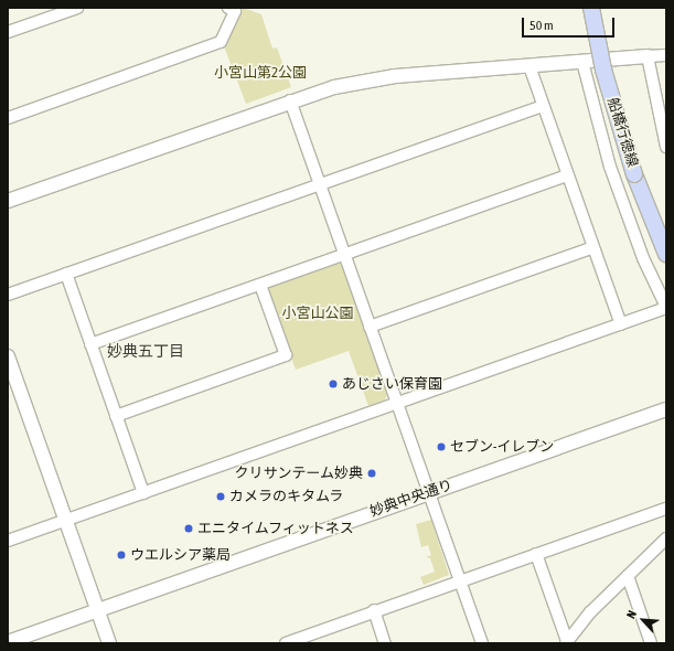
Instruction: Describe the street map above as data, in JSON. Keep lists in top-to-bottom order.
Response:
{
  "streets": {
    "main road": ["船橋行徳線"],
    "street": ["妙典中央通り"]
  },
  "districts": ["妙典五丁目"],
  "parks": ["小宮山第2公園", "小宮山公園"],
  "places": [
    "あじさい保育園",
    "セブン-イレブン",
    "クリサンテーム妙典",
    "カメラのキタムラ",
    "エニタイムフィットネス",
    "ウエルシア薬局"
  ],
  "scale_bar": "50 m",
  "north": "top left"
}
